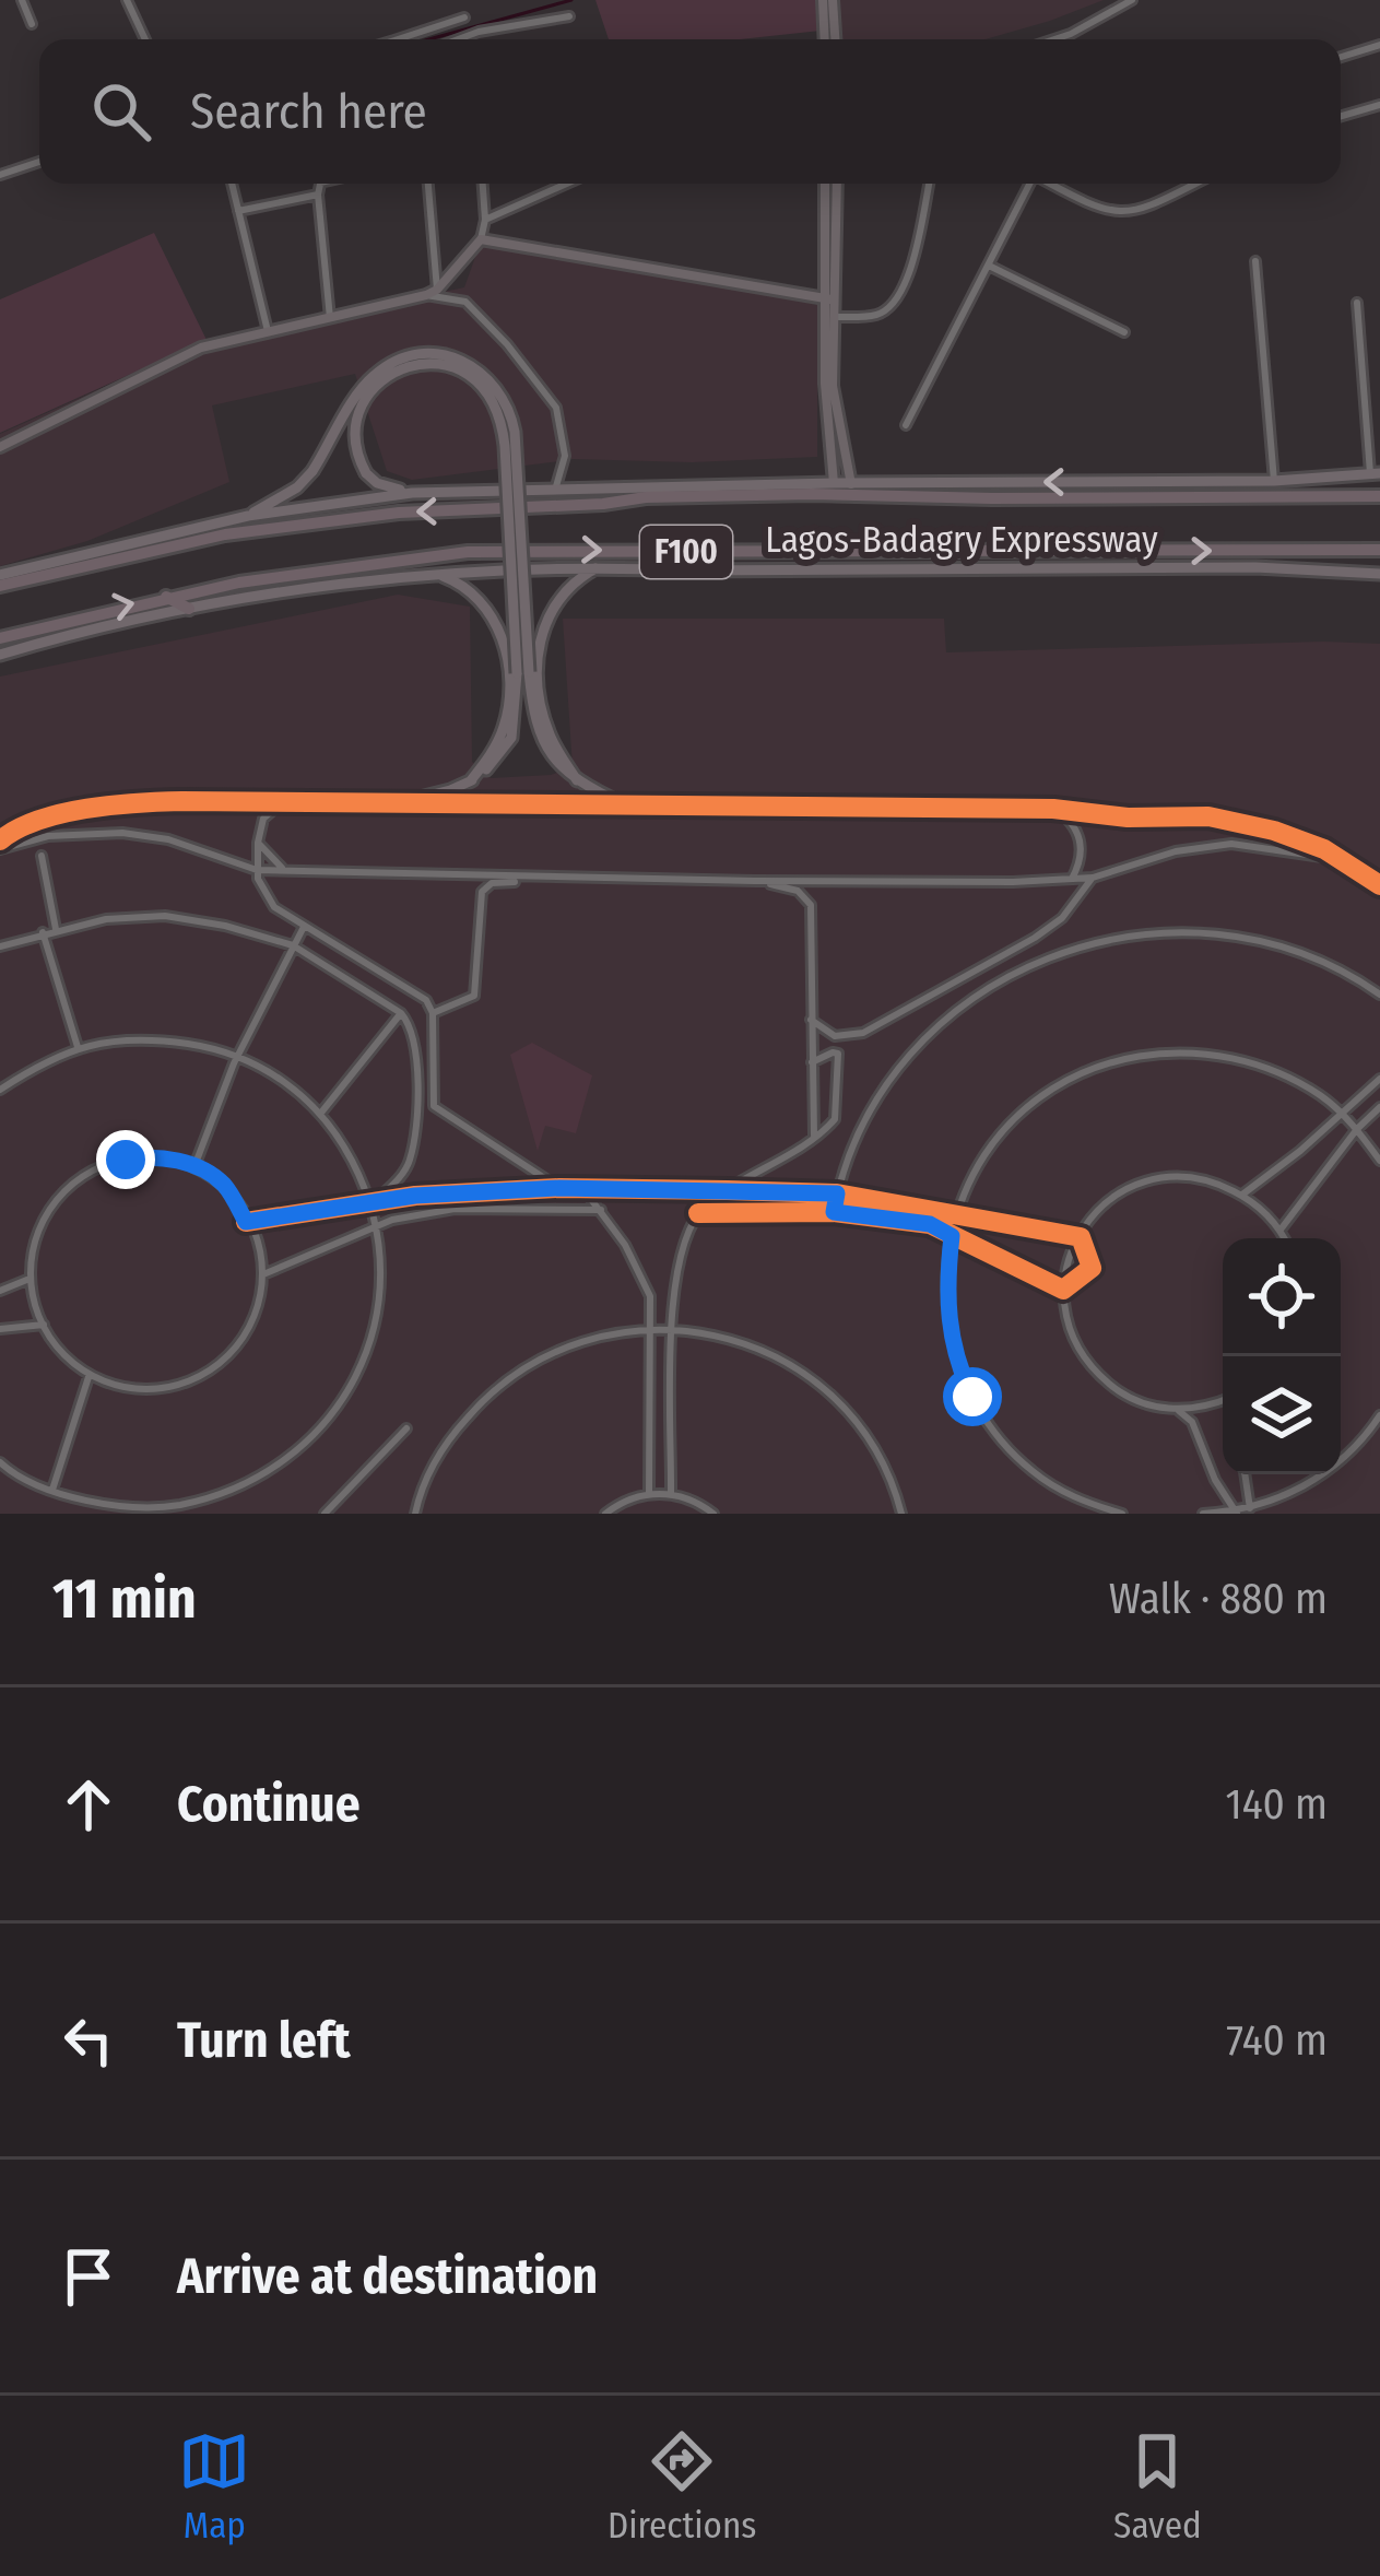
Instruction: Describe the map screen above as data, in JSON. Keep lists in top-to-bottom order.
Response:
{
  "streets": {
    "highway": ["Lagos-Badagry Expressway", "F100"]
  },
  "page": {
    "search": "Search here",
    "heading": ["11 min", "Walk · 880 m"],
    "list": [
      ["Continue", "140 m"],
      ["Turn left", "740 m"],
      "Arrive at destination"
    ],
    "nav": ["Map", "Directions", "Saved"]
  }
}
